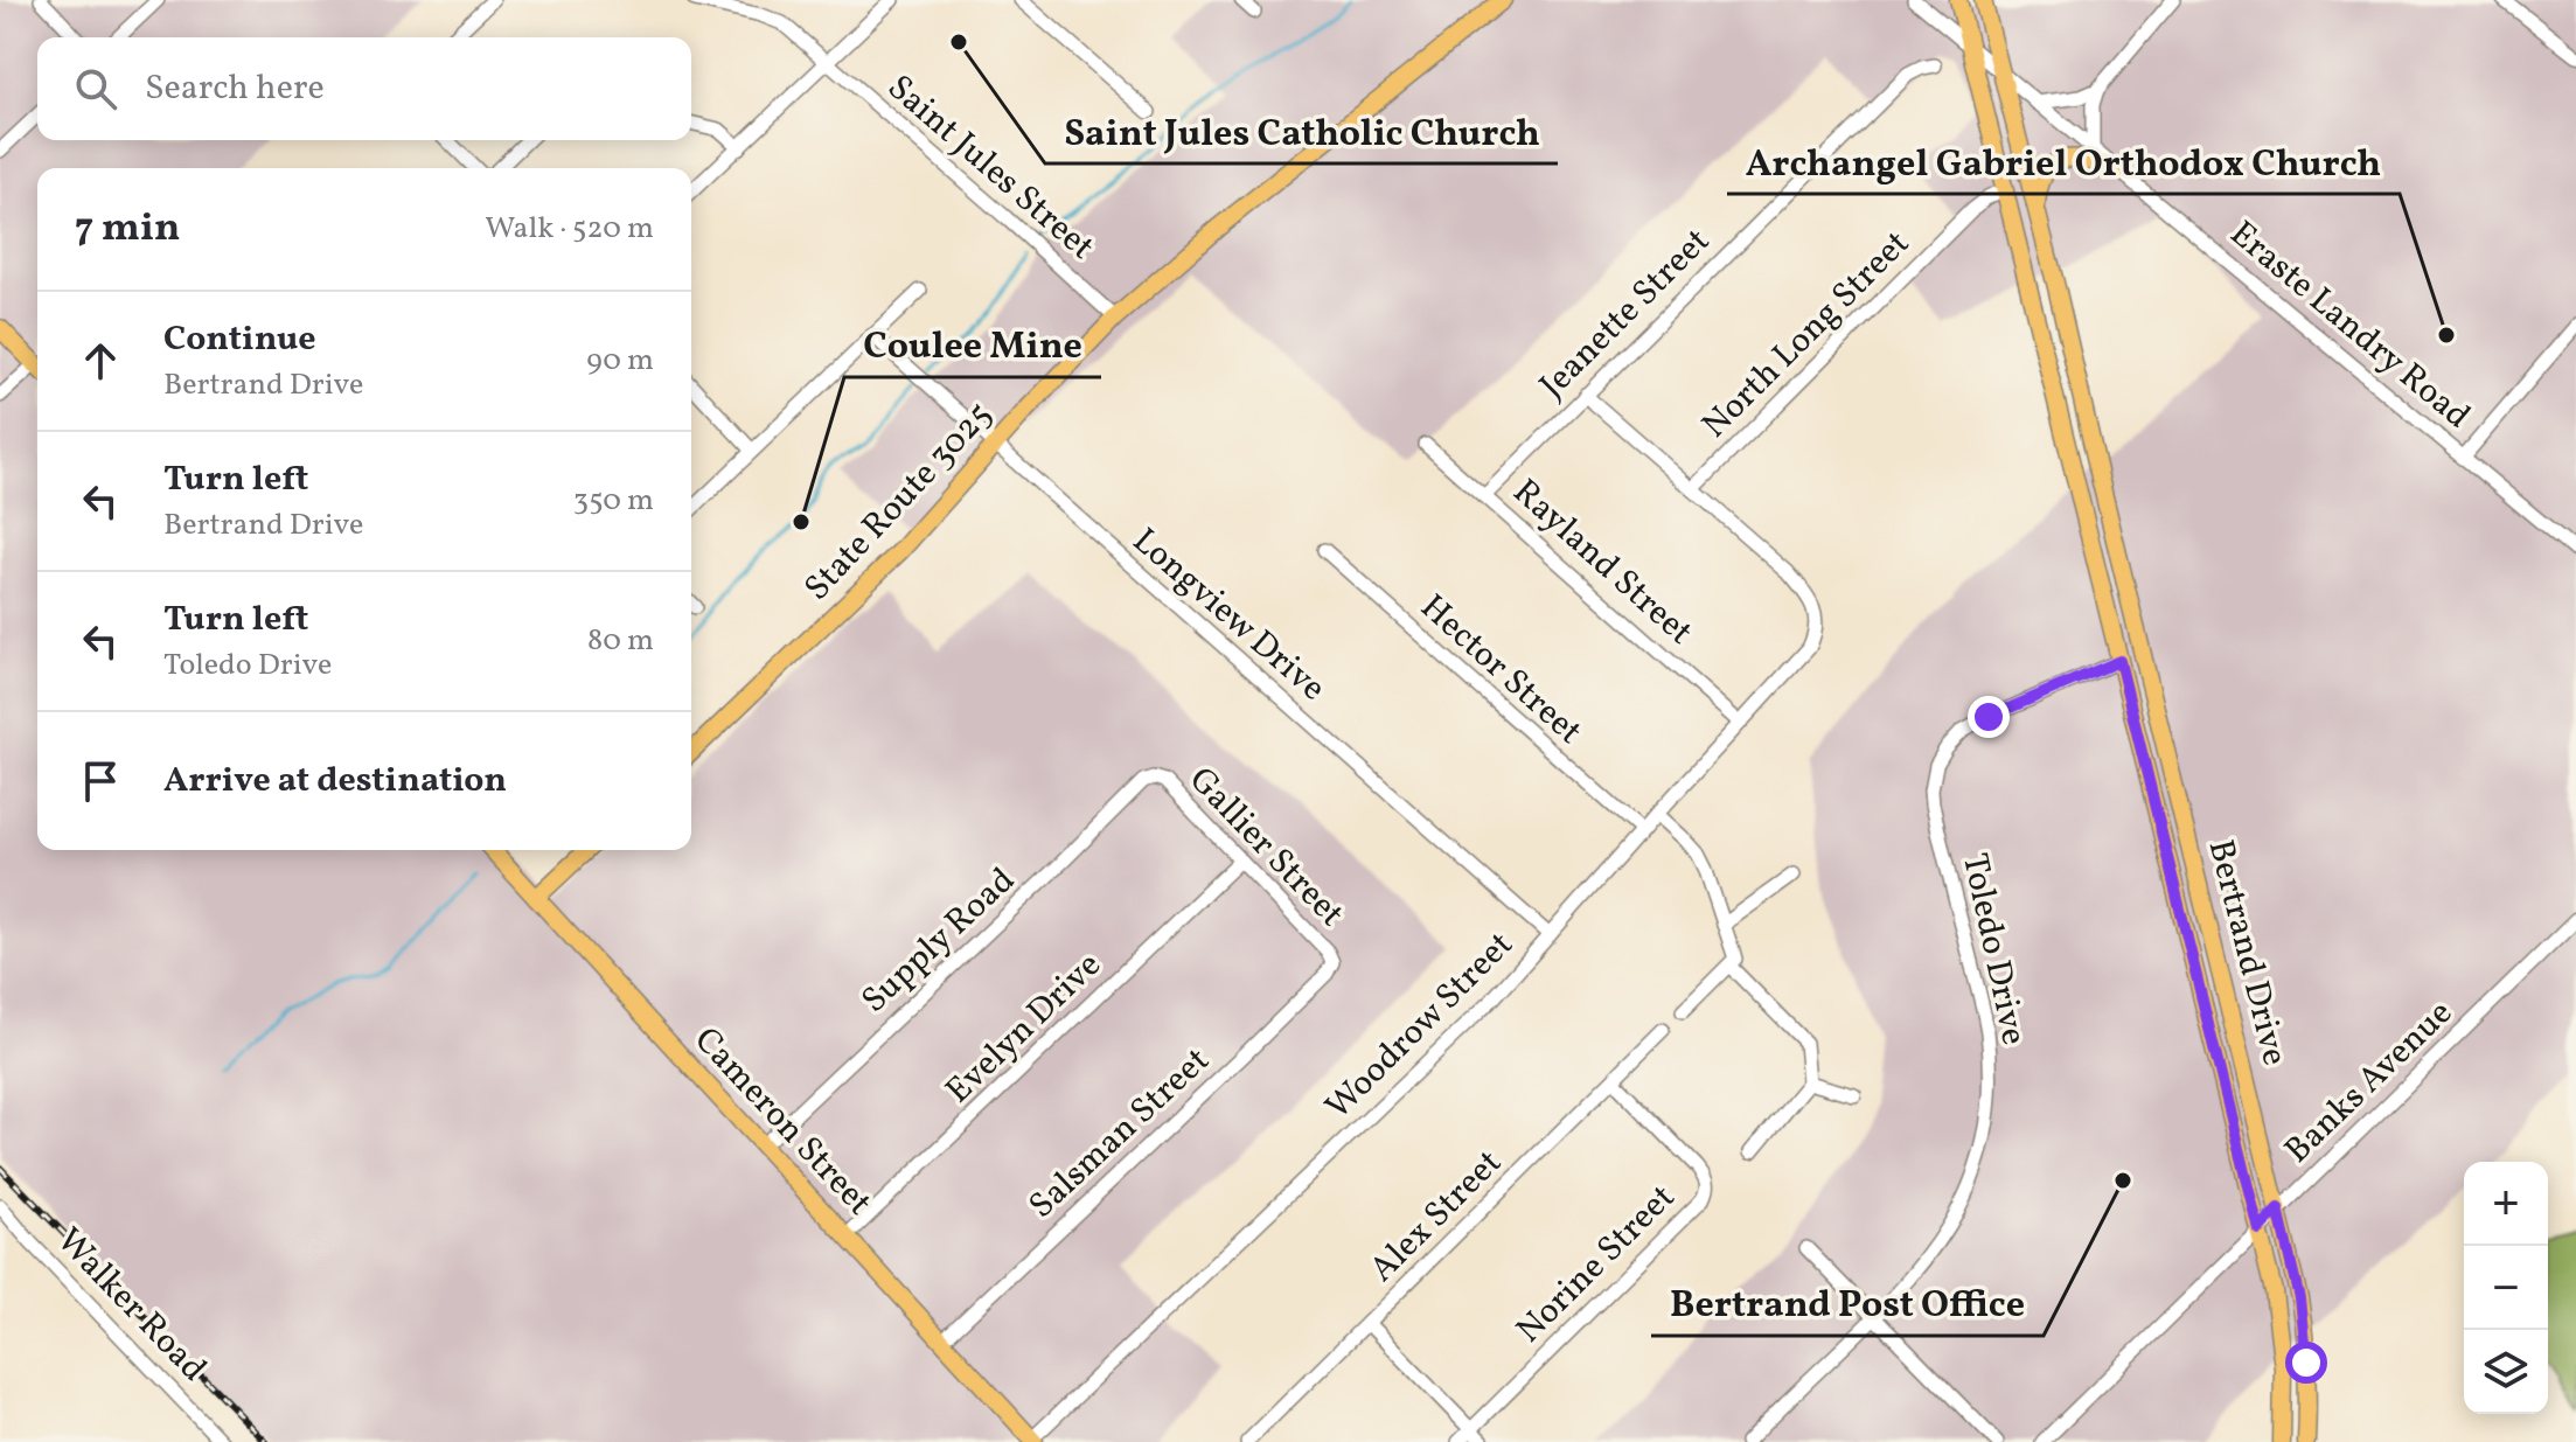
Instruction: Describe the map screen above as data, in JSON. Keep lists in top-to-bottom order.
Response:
{
  "streets": {
    "main road": ["State Route 3025", "Bertrand Drive", "Cameron Street"],
    "street": [
      "Saint Jules Street",
      "Jeanette Street",
      "Eraste Landry Road",
      "North Long Street",
      "Rayland Street",
      "Longview Drive",
      "Hector Street",
      "Gallier Street",
      "Supply Road",
      "Toledo Drive",
      "Woodrow Street",
      "Evelyn Drive",
      "Banks Avenue",
      "Salsman Street",
      "Alex Street",
      "Norine Street",
      "Walker Road"
    ]
  },
  "crossings": [
    ["Saint Jules Street", "State Route 3025"],
    ["Jeanette Street", "Rayland Street"],
    ["Eraste Landry Road", "Bertrand Drive"],
    ["North Long Street", "Bertrand Drive"],
    ["North Long Street", "Woodrow Street"],
    ["State Route 3025", "Longview Drive"],
    ["Rayland Street", "Woodrow Street"],
    ["Longview Drive", "Woodrow Street"],
    ["Hector Street", "Woodrow Street"],
    ["Gallier Street", "Supply Road"],
    ["Gallier Street", "Evelyn Drive"],
    ["Gallier Street", "Salsman Street"],
    ["Supply Road", "Cameron Street"],
    ["Toledo Drive", "Bertrand Drive"],
    ["Bertrand Drive", "Banks Avenue"],
    ["Woodrow Street", "Cameron Street"],
    ["Evelyn Drive", "Cameron Street"],
    ["Cameron Street", "Salsman Street"],
    ["Alex Street", "Norine Street"]
  ],
  "places": [
    "Saint Jules Catholic Church",
    "Archangel Gabriel Orthodox Church",
    "Coulee Mine",
    "Bertrand Post Office"
  ],
  "page": {
    "search": "Search here",
    "heading": ["7 min", "Walk · 520 m"],
    "list": [
      ["Continue", "Bertrand Drive", "90 m"],
      ["Turn left", "Bertrand Drive", "350 m"],
      ["Turn left", "Toledo Drive", "80 m"],
      "Arrive at destination"
    ],
    "map_buttons": ["+", "−"]
  }
}
